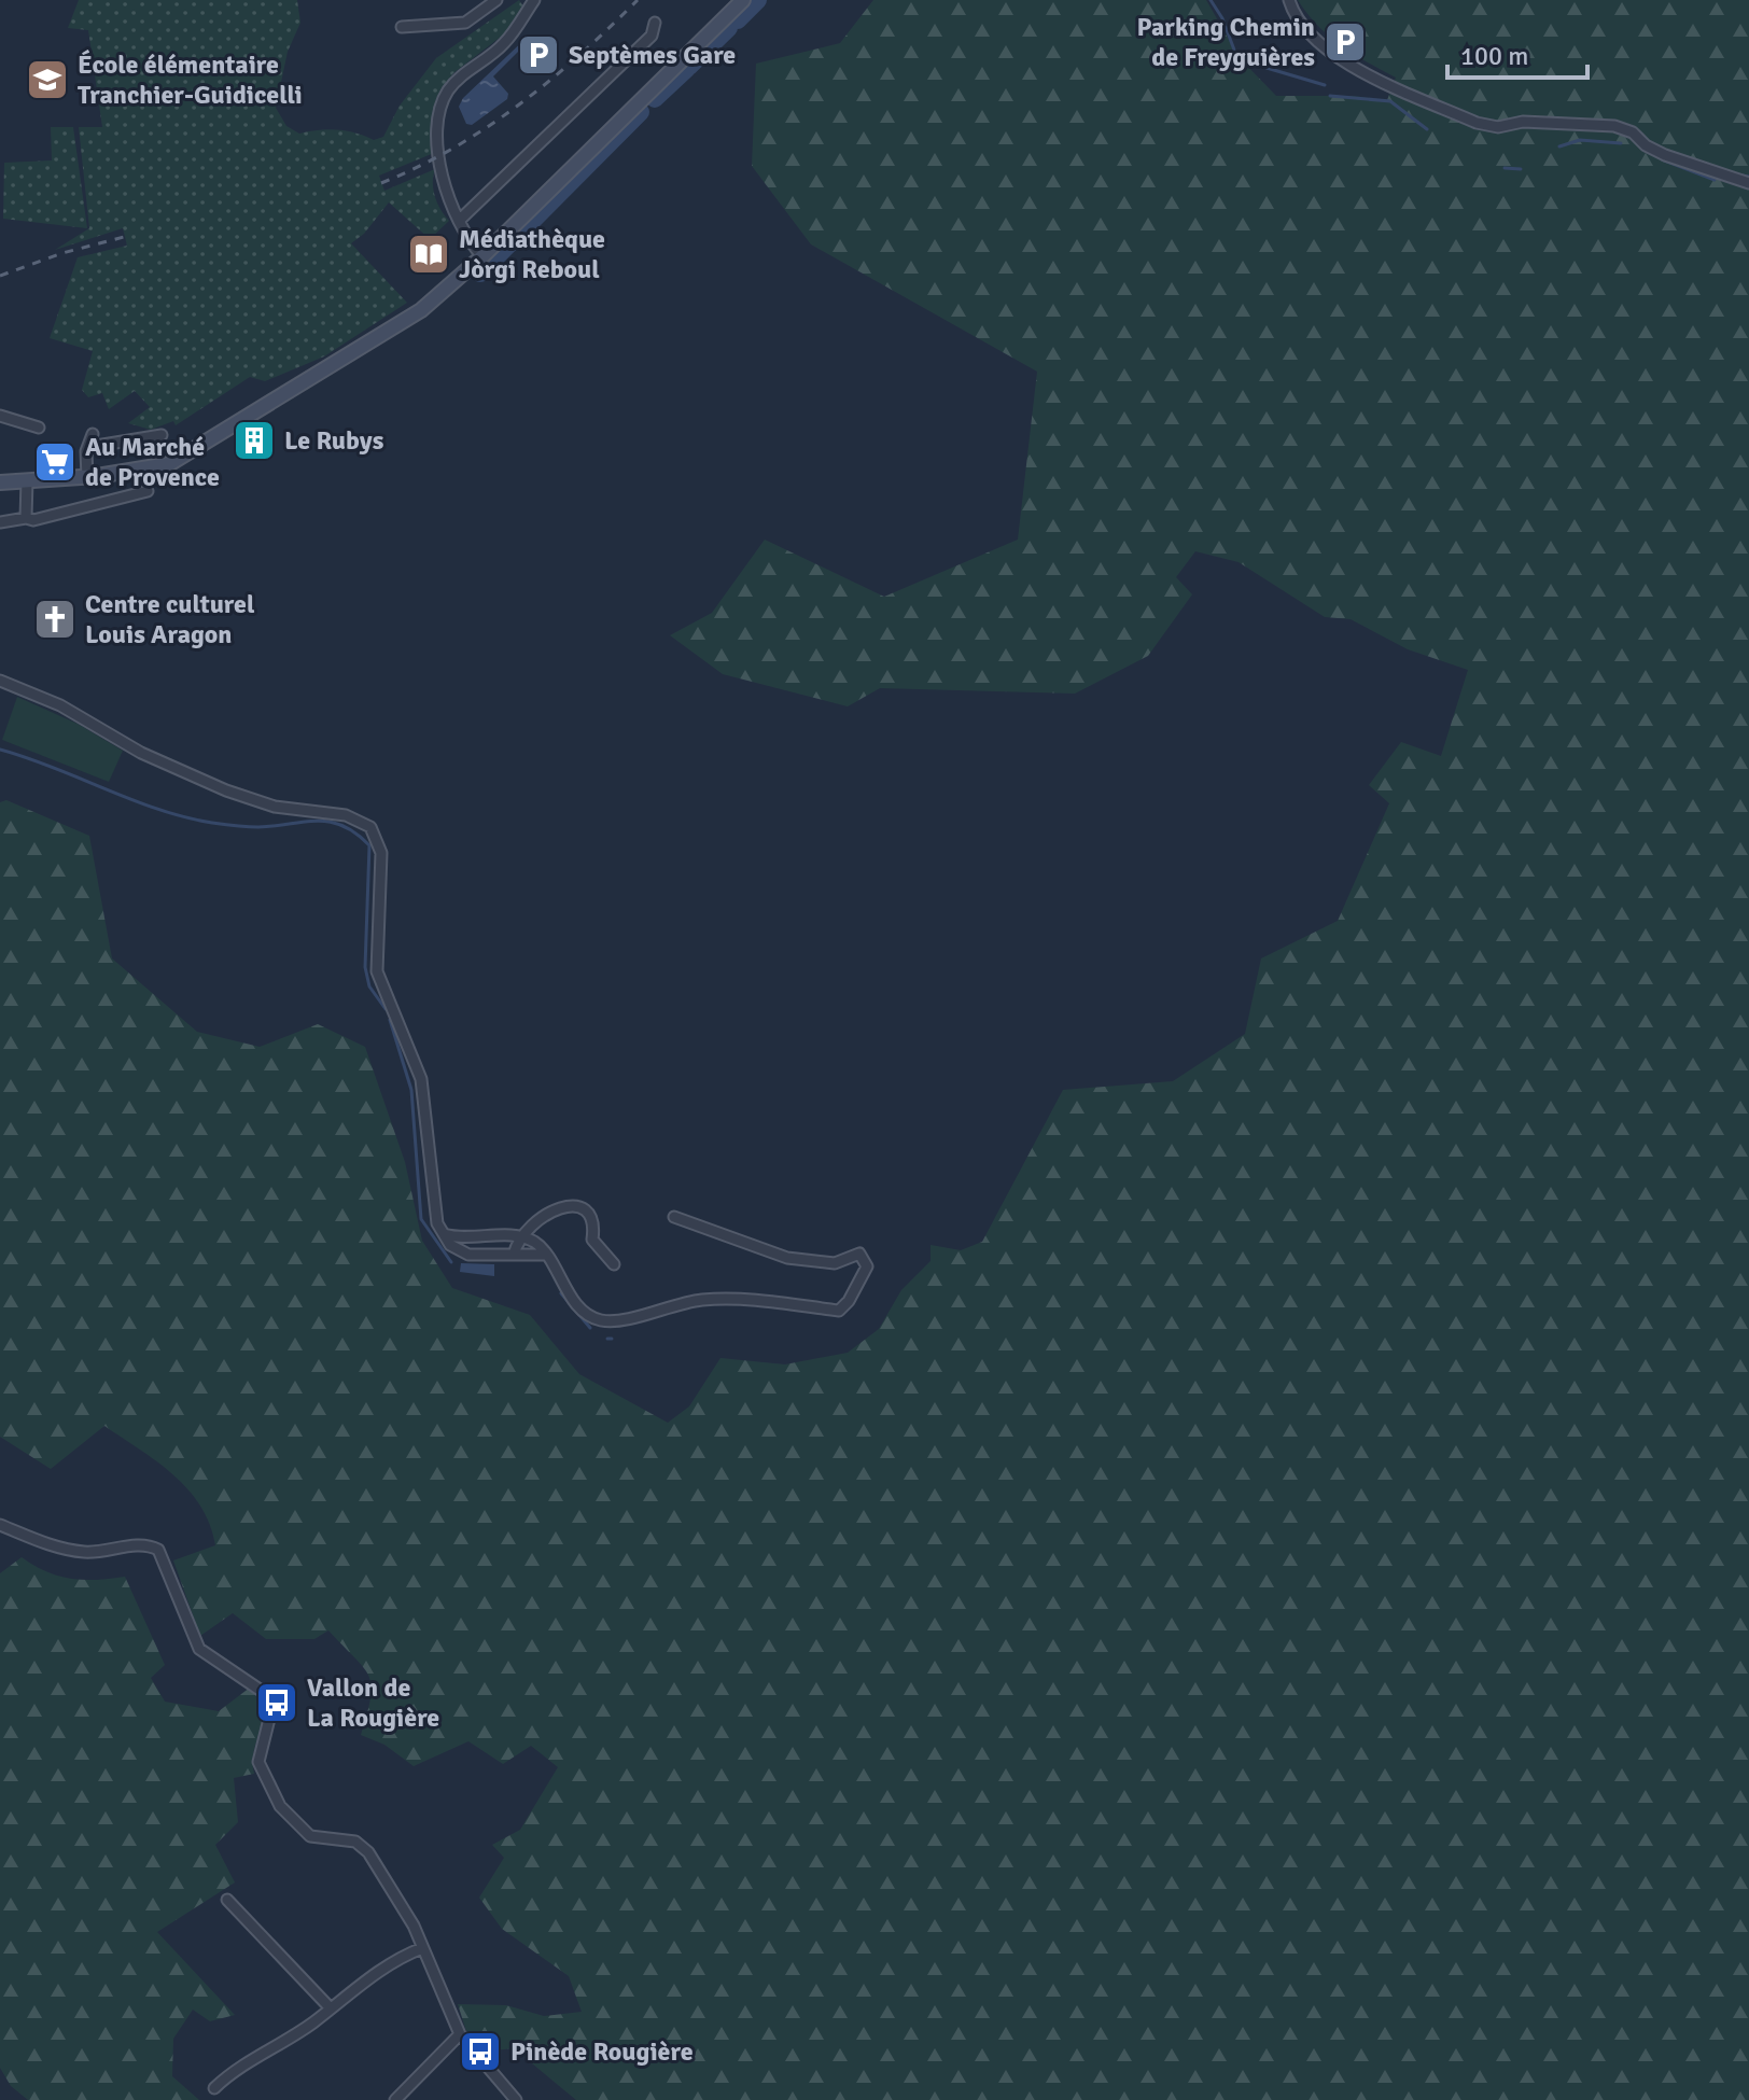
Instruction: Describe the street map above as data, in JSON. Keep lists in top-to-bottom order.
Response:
{
  "places": {
    "parking": ["Parking Chemin de Freyguières", "Septèmes Gare"],
    "school or university": ["École élémentaire Tranchier-Guidicelli"],
    "library": ["Médiathèque Jòrgi Reboul"],
    "building": ["Le Rubys"],
    "supermarket": ["Au Marché de Provence"],
    "church": ["Centre culturel Louis Aragon"],
    "bus stop": ["Vallon de La Rougière", "Pinède Rougière"]
  },
  "scale_bar": "100 m"
}
